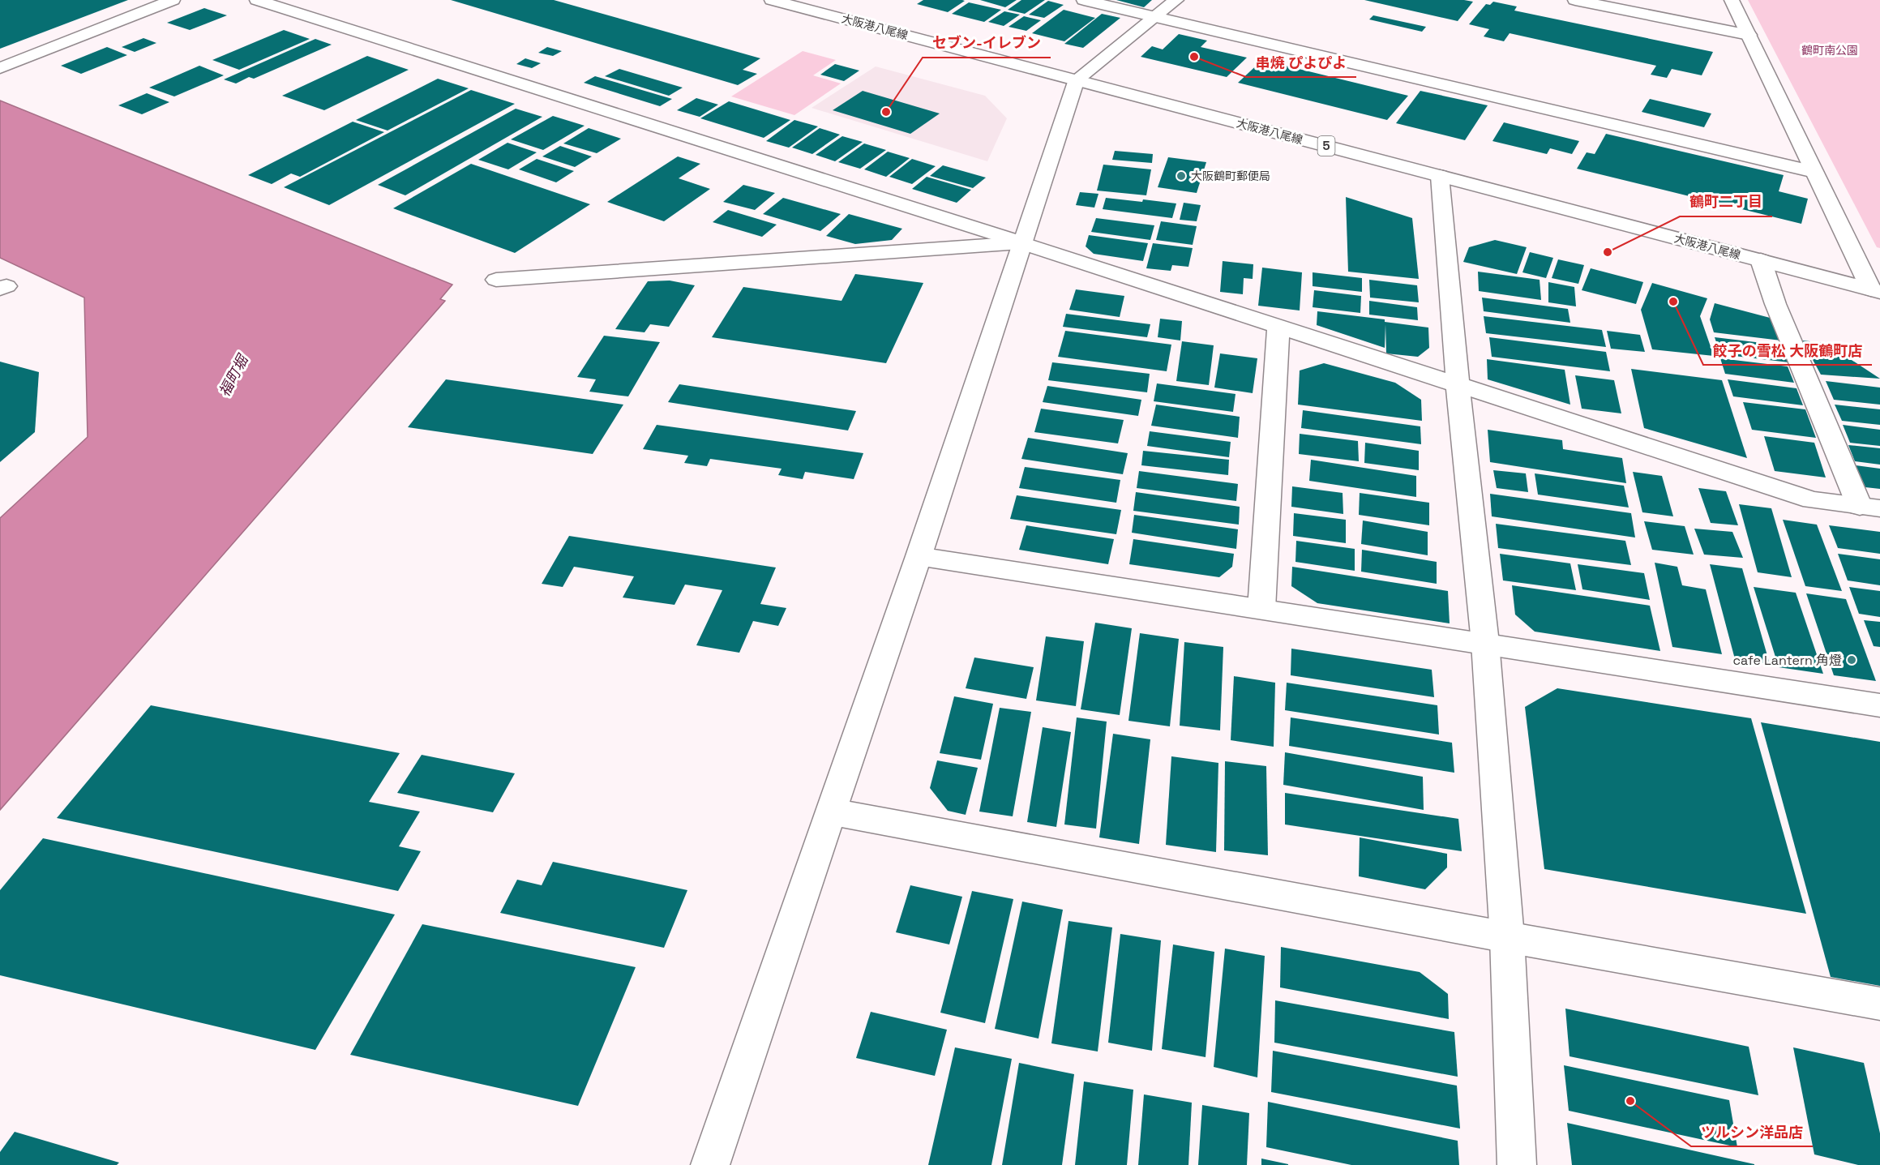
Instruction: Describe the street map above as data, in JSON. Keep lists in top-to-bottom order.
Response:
{
  "streets": {
    "street": ["大阪港八尾線", "5"]
  },
  "water": ["福町堀"],
  "parks": ["鶴町南公園"],
  "places": [
    "串焼 ぴよぴよ",
    "セブン-イレブン",
    "大阪鶴町郵便局",
    "鶴町二丁目",
    "餃子の雪松 大阪鶴町店",
    "cafe Lantern 角燈",
    "ツルシン洋品店"
  ]
}
